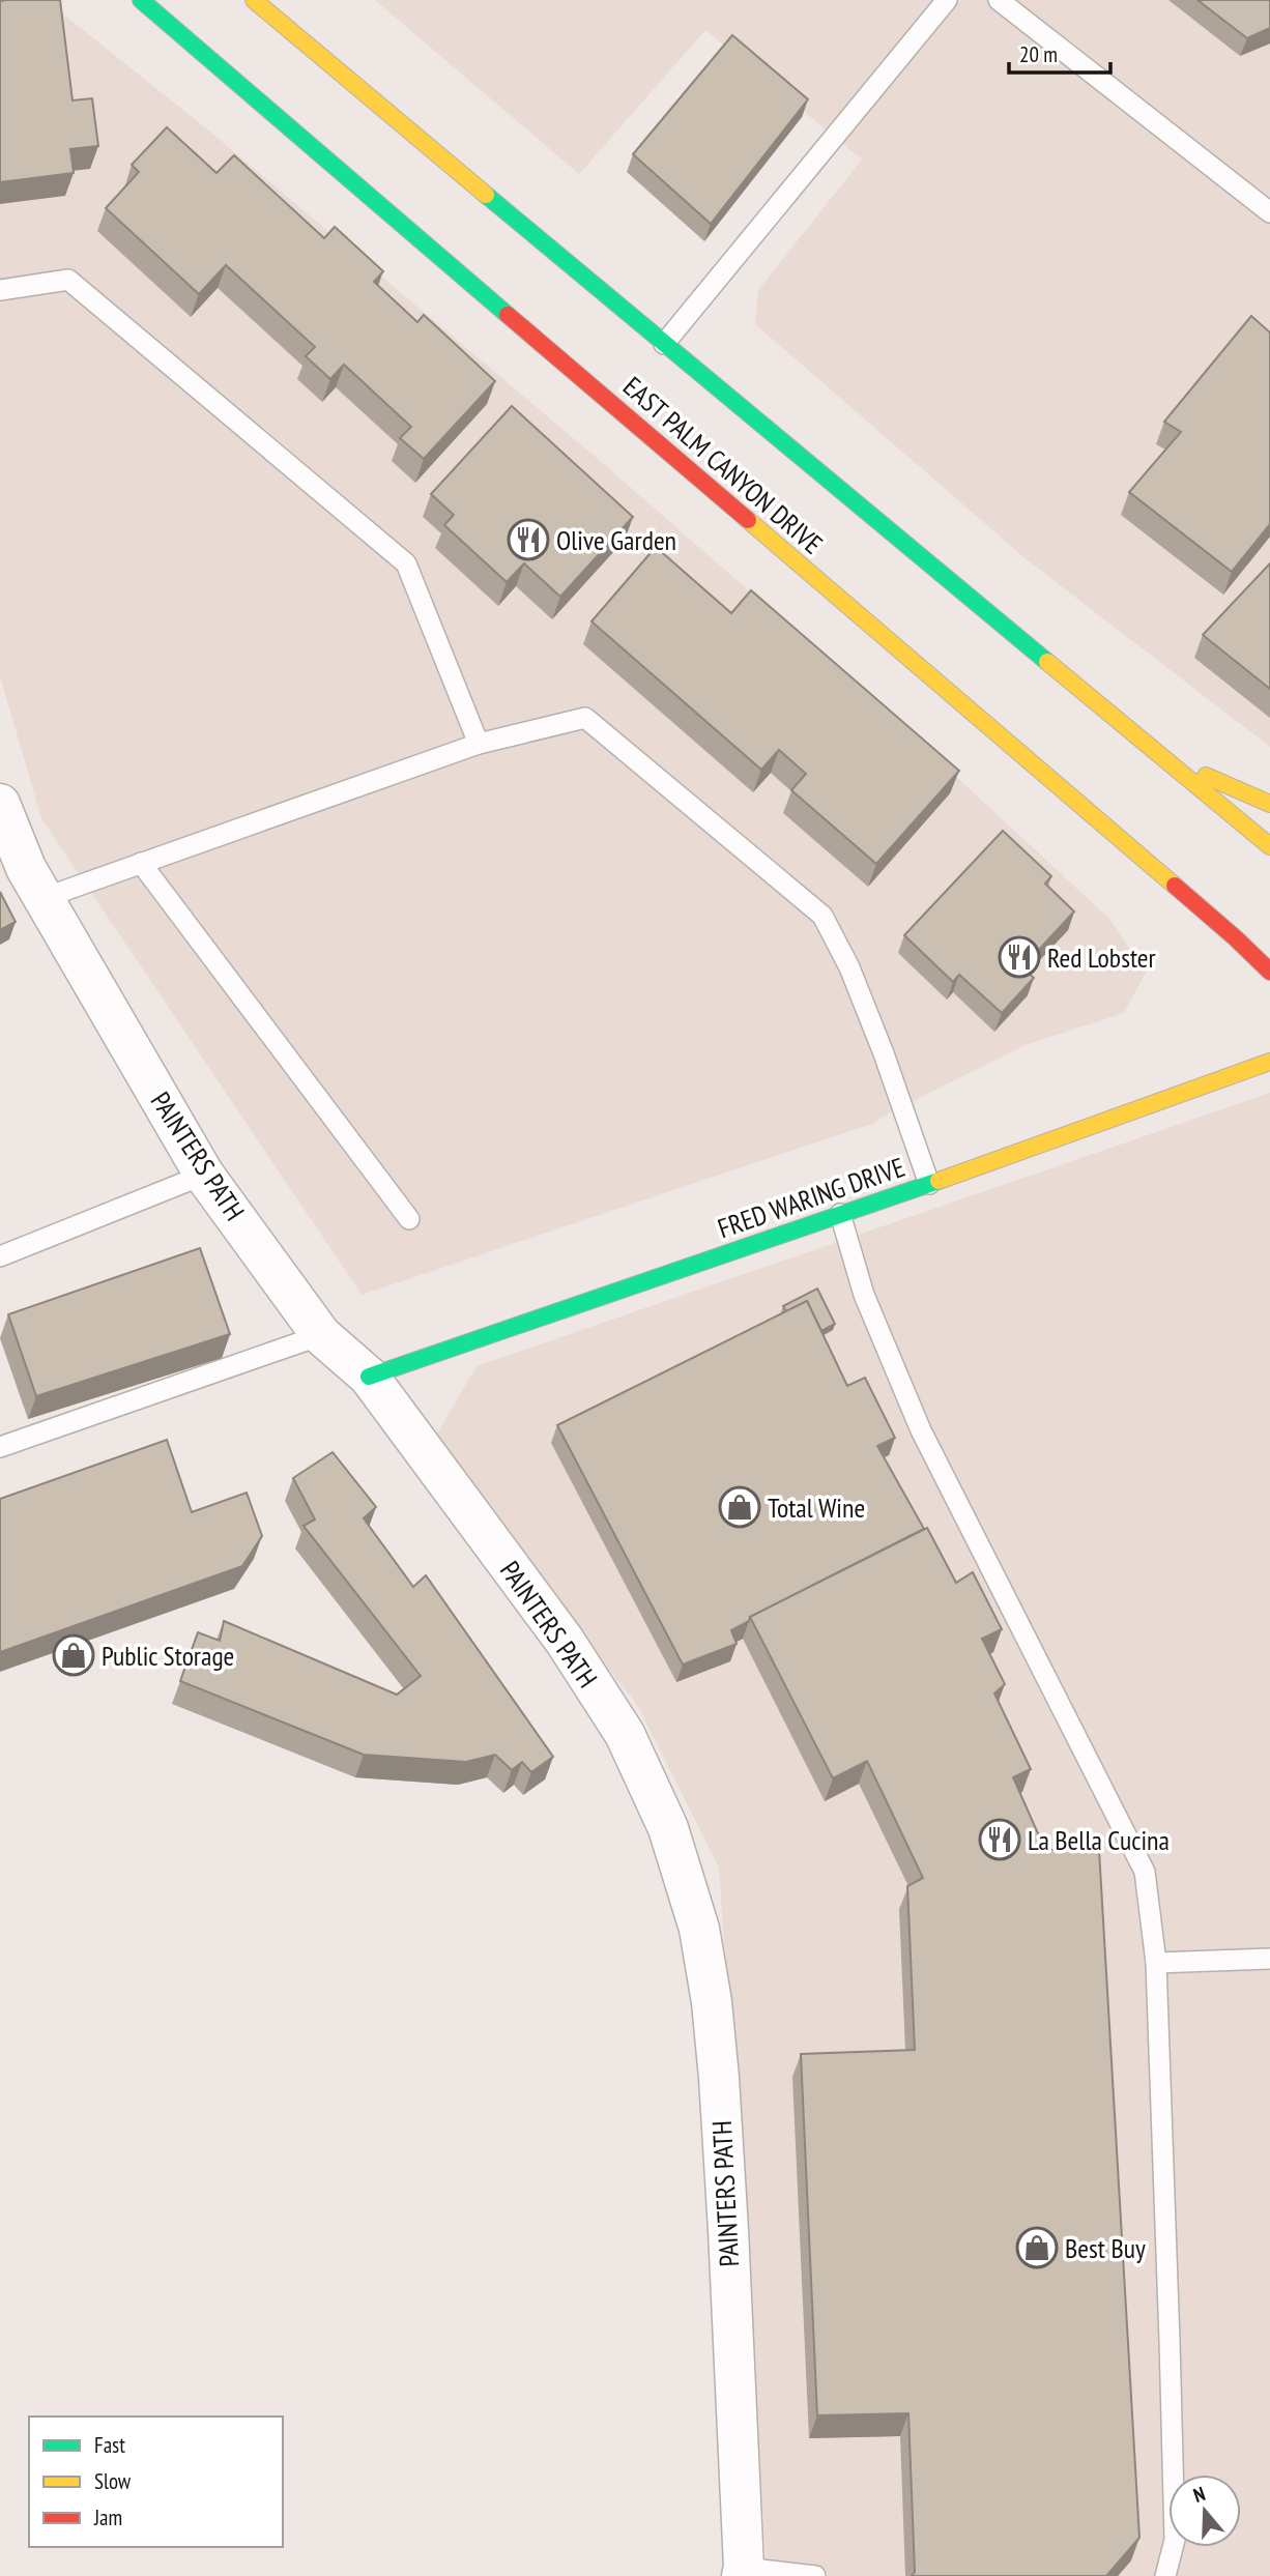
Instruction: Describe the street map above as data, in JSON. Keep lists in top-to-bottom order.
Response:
{
  "streets": {
    "main road": ["EAST PALM CANYON DRIVE", "FRED WARING DRIVE"],
    "street": ["PAINTERS PATH"]
  },
  "crossings": [
    ["PAINTERS PATH", "FRED WARING DRIVE"]
  ],
  "places": {
    "restaurant": ["Olive Garden", "Red Lobster", "La Bella Cucina"],
    "shop": ["Total Wine", "Public Storage", "Best Buy"]
  },
  "legend": ["Fast", "Slow", "Jam"],
  "scale_bar": "20 m",
  "north": "top"
}
